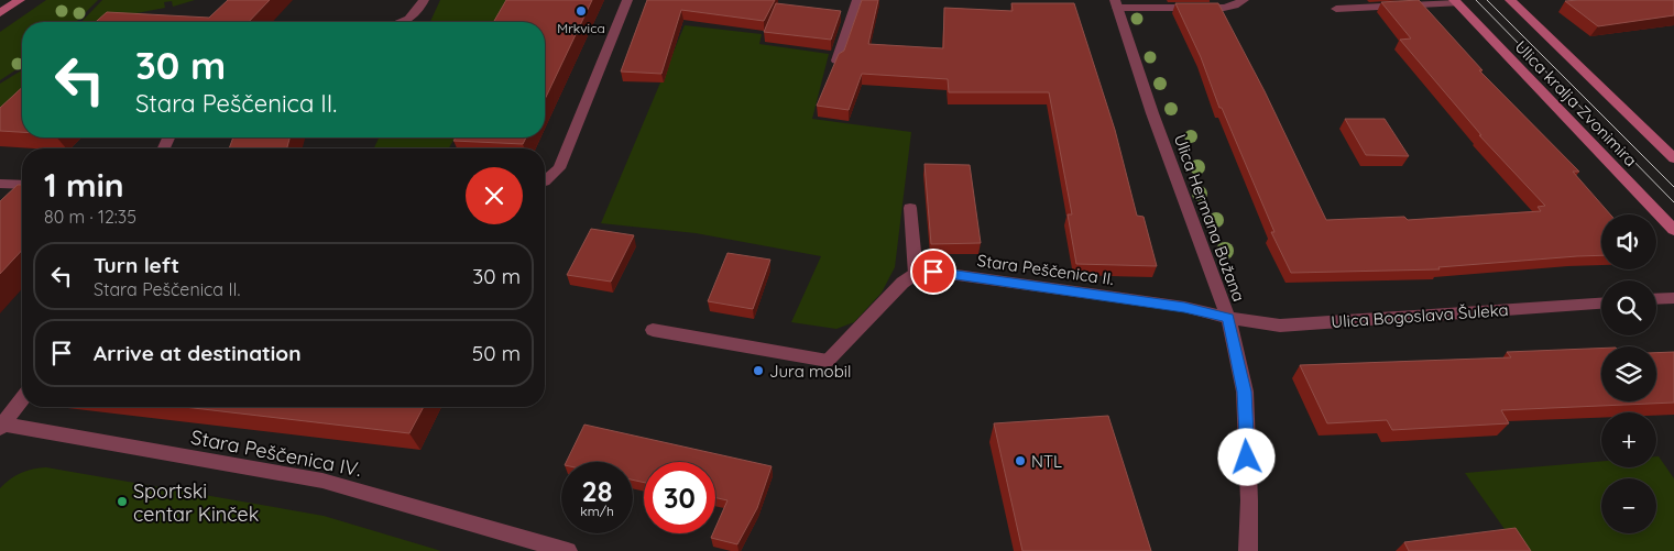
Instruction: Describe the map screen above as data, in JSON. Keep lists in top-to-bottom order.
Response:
{
  "streets": {
    "main road": ["Ulica kralja Zvonimira"],
    "street": [
      "Ulica Hermana Bužana",
      "Stara Peščenica II.",
      "Ulica Bogoslava Šuleka",
      "Stara Peščenica IV."
    ]
  },
  "crossings": [
    ["Ulica Hermana Bužana", "Stara Peščenica II."],
    ["Ulica Hermana Bužana", "Ulica Bogoslava Šuleka"],
    ["Stara Peščenica II.", "Ulica Bogoslava Šuleka"]
  ],
  "places": [
    "Mrkvica",
    "Jura mobil",
    "NTL",
    "Sportski centar Kinček"
  ],
  "page": {
    "turn": ["30 m", "Stara Peščenica II."],
    "heading": ["1 min", "80 m · 12:35"],
    "map_buttons": ["+", "−"],
    "list": [
      {
        "name": "Turn left",
        "note": "Stara Peščenica II.",
        "value": "30 m"
      },
      {
        "name": "Arrive at destination",
        "value": "50 m"
      }
    ],
    "speed": "28 km/h",
    "limit": "30"
  }
}
